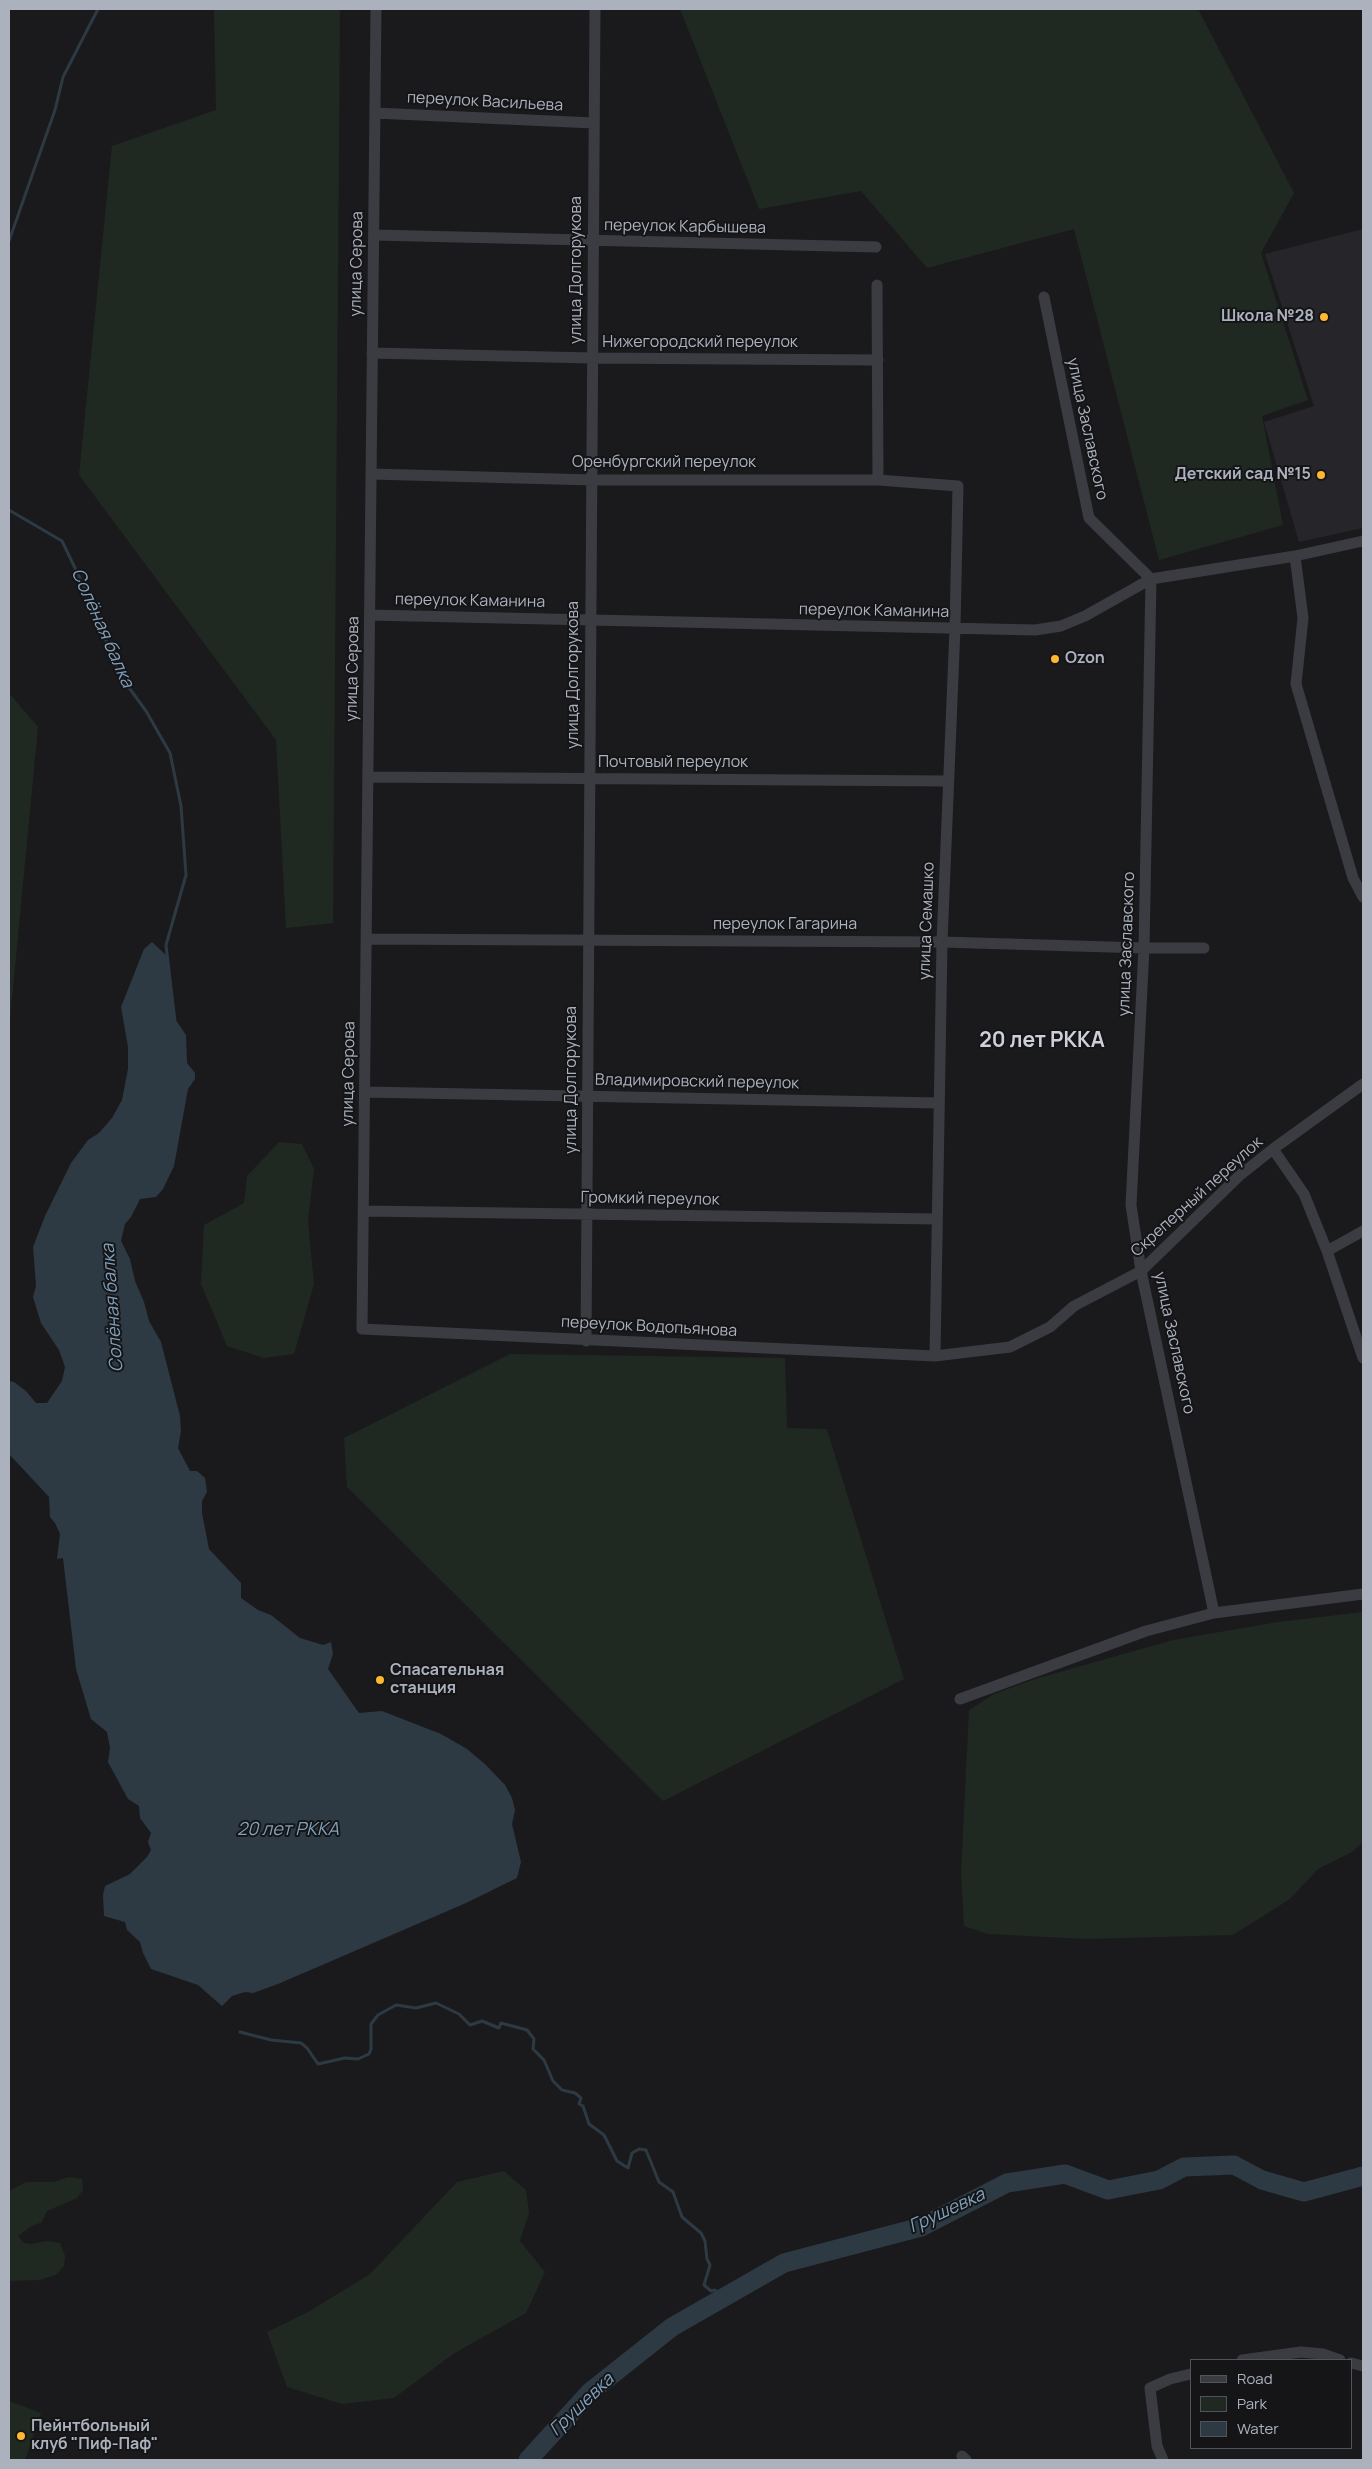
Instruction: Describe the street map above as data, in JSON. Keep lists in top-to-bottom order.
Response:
{
  "streets": {
    "street": [
      "переулок Васильева",
      "переулок Карбышева",
      "улица Серова",
      "улица Долгорукова",
      "Нижегородский переулок",
      "улица Заславского",
      "Оренбургский переулок",
      "переулок Каманина",
      "Почтовый переулок",
      "улица Семашко",
      "переулок Гагарина",
      "Владимировский переулок",
      "Скреперный переулок",
      "Громкий переулок",
      "переулок Водопьянова"
    ]
  },
  "crossings": [
    ["переулок Васильева", "улица Серова"],
    ["переулок Васильева", "улица Долгорукова"],
    ["переулок Карбышева", "улица Серова"],
    ["переулок Карбышева", "улица Долгорукова"],
    ["улица Серова", "Нижегородский переулок"],
    ["улица Серова", "Оренбургский переулок"],
    ["улица Серова", "переулок Каманина"],
    ["улица Серова", "Почтовый переулок"],
    ["улица Серова", "переулок Гагарина"],
    ["улица Серова", "Владимировский переулок"],
    ["улица Серова", "Громкий переулок"],
    ["улица Серова", "переулок Водопьянова"],
    ["улица Долгорукова", "Нижегородский переулок"],
    ["улица Долгорукова", "Оренбургский переулок"],
    ["улица Долгорукова", "переулок Каманина"],
    ["улица Долгорукова", "Почтовый переулок"],
    ["улица Долгорукова", "переулок Гагарина"],
    ["улица Долгорукова", "Владимировский переулок"],
    ["улица Долгорукова", "Громкий переулок"],
    ["улица Долгорукова", "переулок Водопьянова"],
    ["улица Заславского", "переулок Каманина"],
    ["улица Заславского", "переулок Гагарина"],
    ["улица Заславского", "Скреперный переулок"],
    ["Оренбургский переулок", "улица Семашко"],
    ["переулок Каманина", "улица Семашко"],
    ["Почтовый переулок", "улица Семашко"],
    ["улица Семашко", "переулок Гагарина"],
    ["улица Семашко", "Владимировский переулок"],
    ["улица Семашко", "Скреперный переулок"],
    ["улица Семашко", "Громкий переулок"],
    ["улица Семашко", "переулок Водопьянова"],
    ["Скреперный переулок", "переулок Водопьянова"]
  ],
  "districts": ["20 лет РККА"],
  "water": ["Солёная балка", "20 лет РККА", "Грушевка"],
  "places": [
    "Школа №28",
    "Детский сад №15",
    "Ozon",
    "Спасательная станция",
    "Пейнтбольный клуб \"Пиф-Паф\""
  ],
  "legend": ["Road", "Park", "Water"]
}
